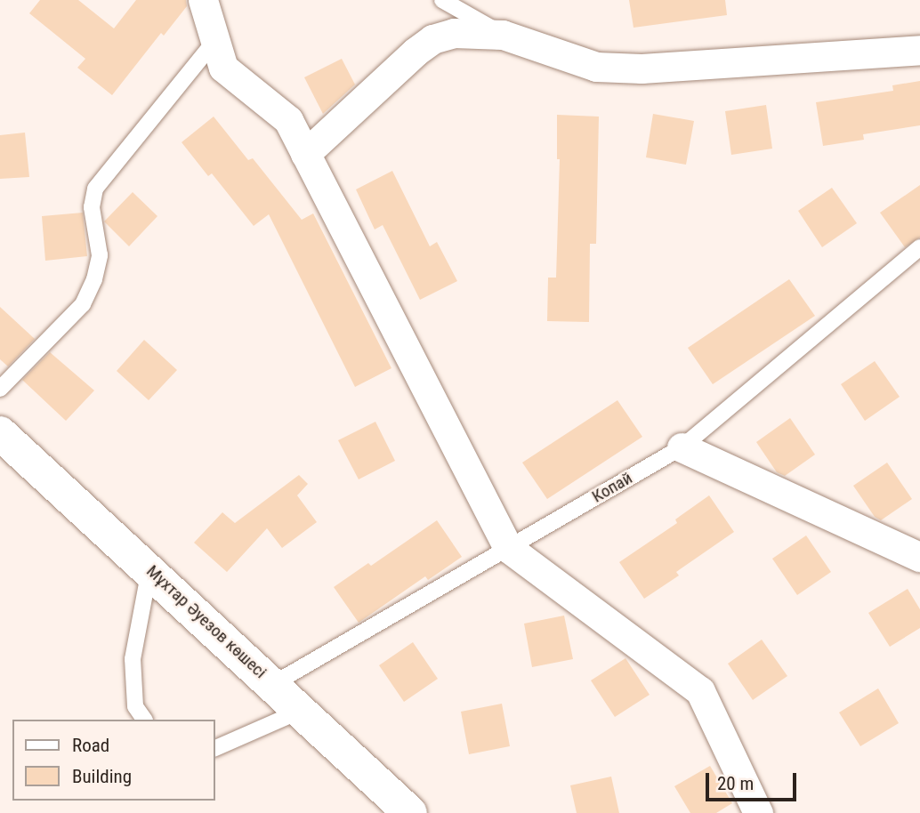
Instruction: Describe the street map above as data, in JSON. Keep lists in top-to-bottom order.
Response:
{
  "streets": {
    "street": ["Мұхтар Әуезов көшесі"],
    "lane": ["Копай"]
  },
  "crossings": [
    ["Копай", "Мұхтар Әуезов көшесі"]
  ],
  "legend": ["Road", "Building"],
  "scale_bar": "20 m"
}
